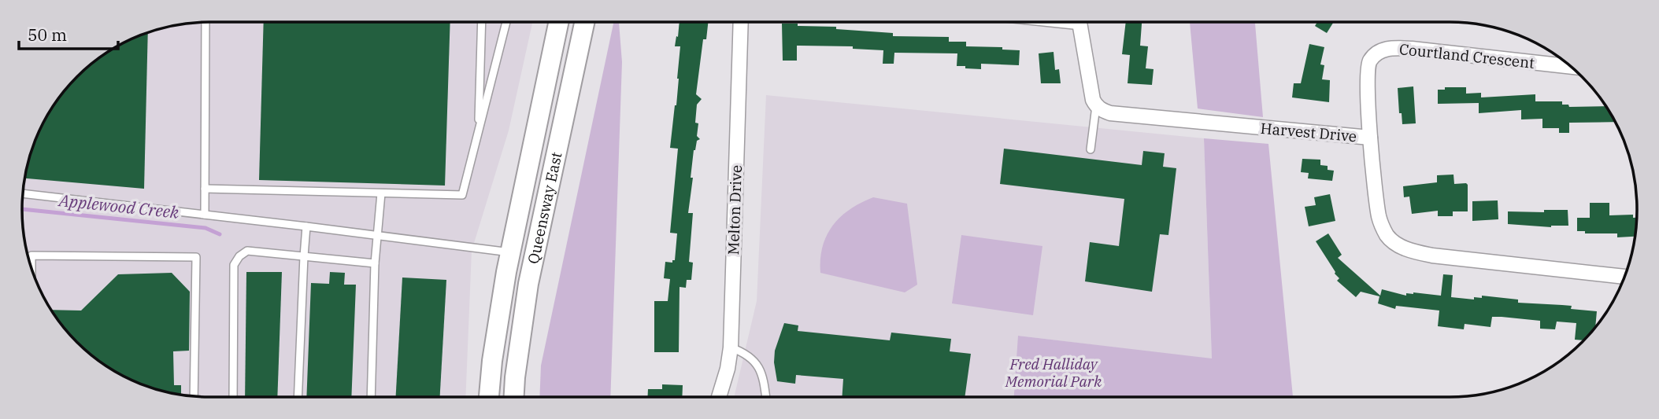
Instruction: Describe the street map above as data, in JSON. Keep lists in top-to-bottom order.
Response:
{
  "streets": {
    "main road": ["Queensway East"],
    "street": ["Courtland Crescent", "Harvest Drive", "Melton Drive"]
  },
  "crossings": [
    ["Courtland Crescent", "Harvest Drive"]
  ],
  "water": ["Applewood Creek"],
  "parks": ["Fred Halliday Memorial Park"],
  "scale_bar": "50 m"
}
